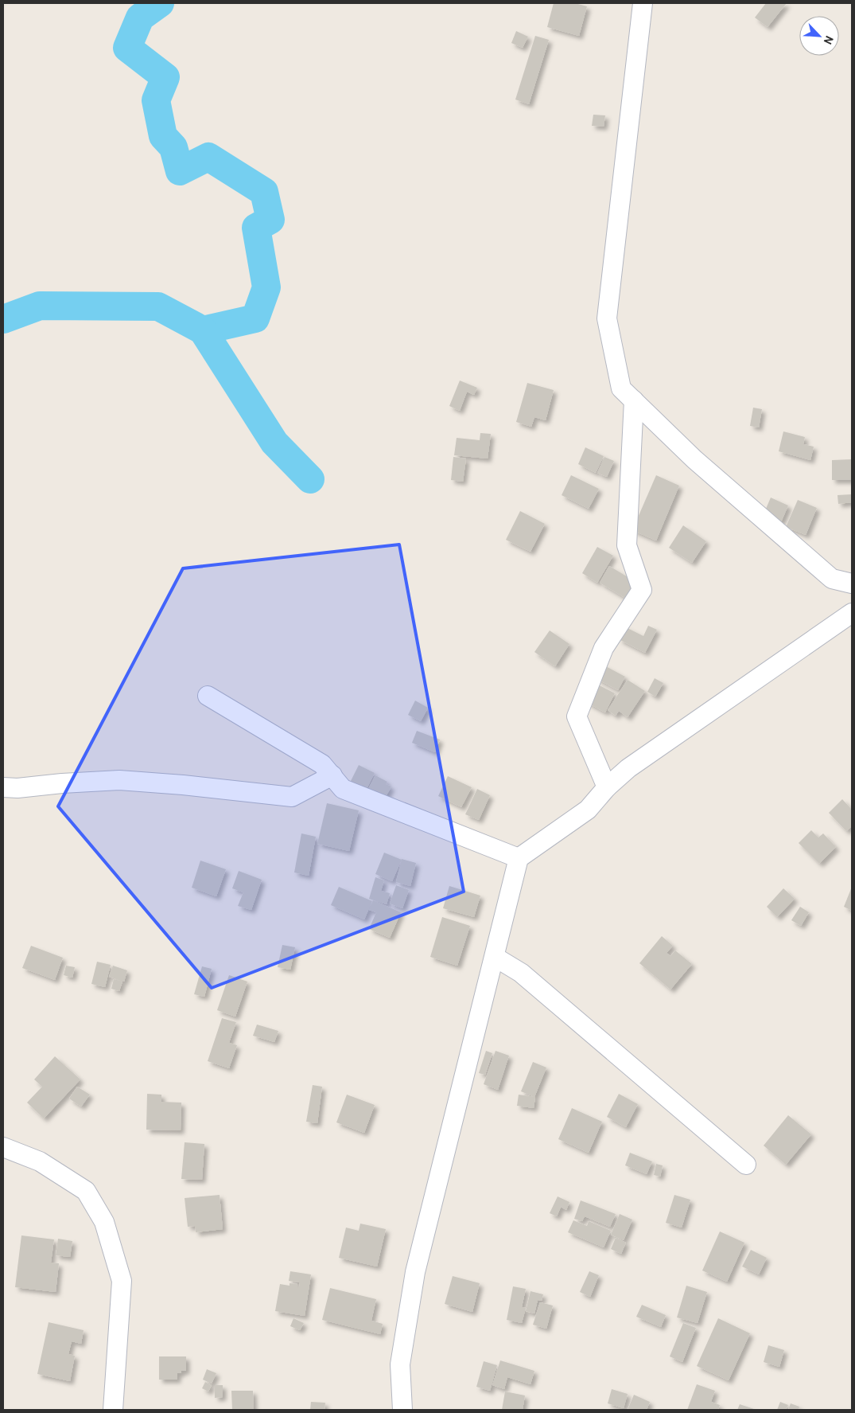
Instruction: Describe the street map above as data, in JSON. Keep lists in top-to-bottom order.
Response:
{
  "north": "bottom right"
}
